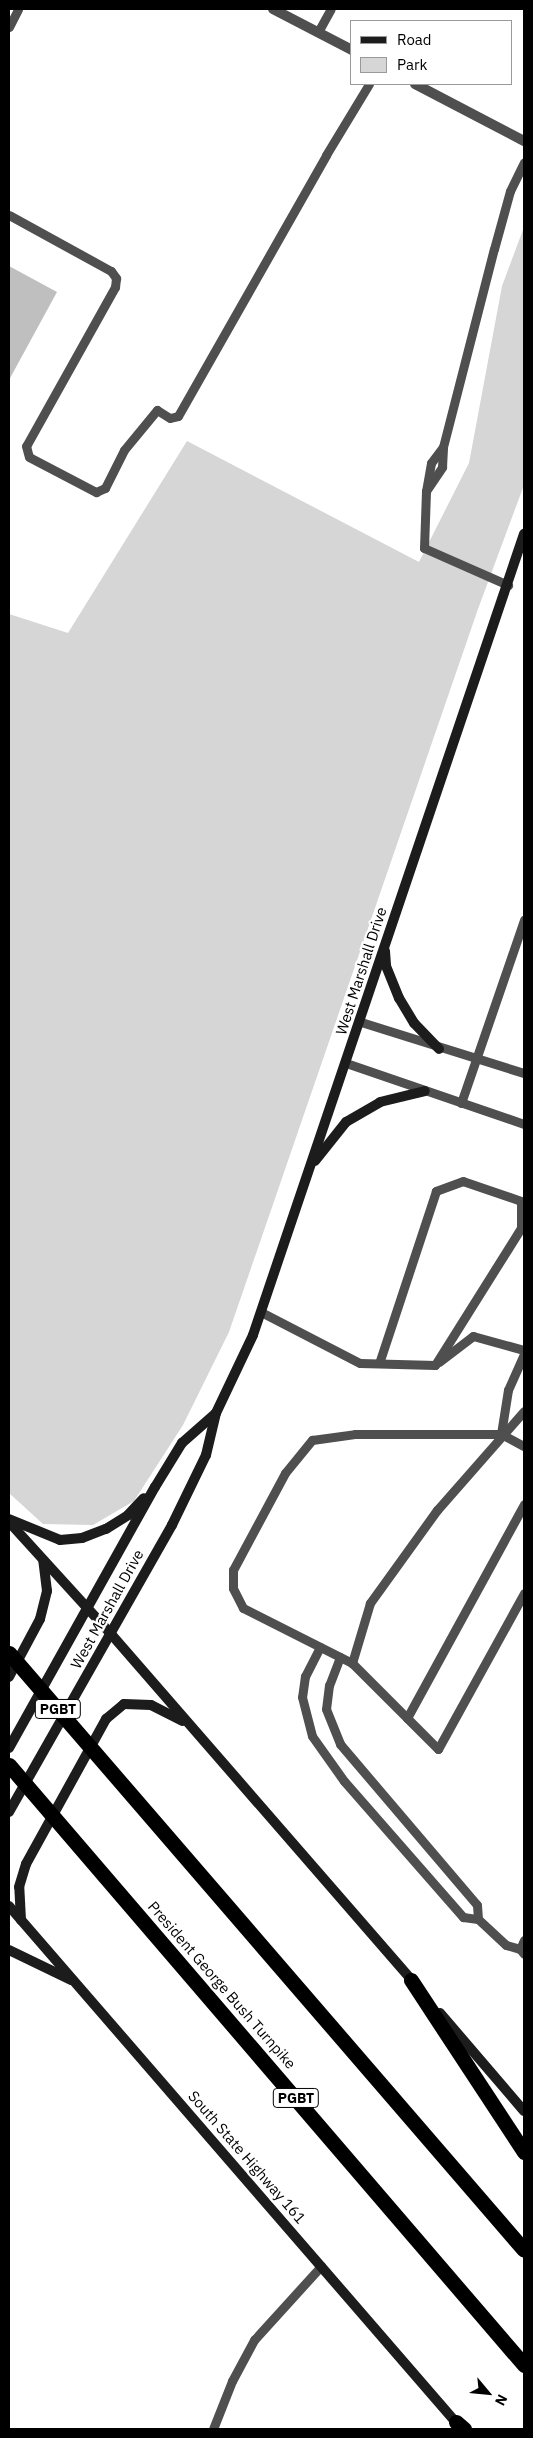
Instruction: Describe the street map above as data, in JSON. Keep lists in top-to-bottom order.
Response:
{
  "streets": {
    "highway": ["PGBT", "President George Bush Turnpike"],
    "main road": ["West Marshall Drive", "South State Highway 161"]
  },
  "legend": ["Road", "Park"],
  "north": "bottom right"
}
